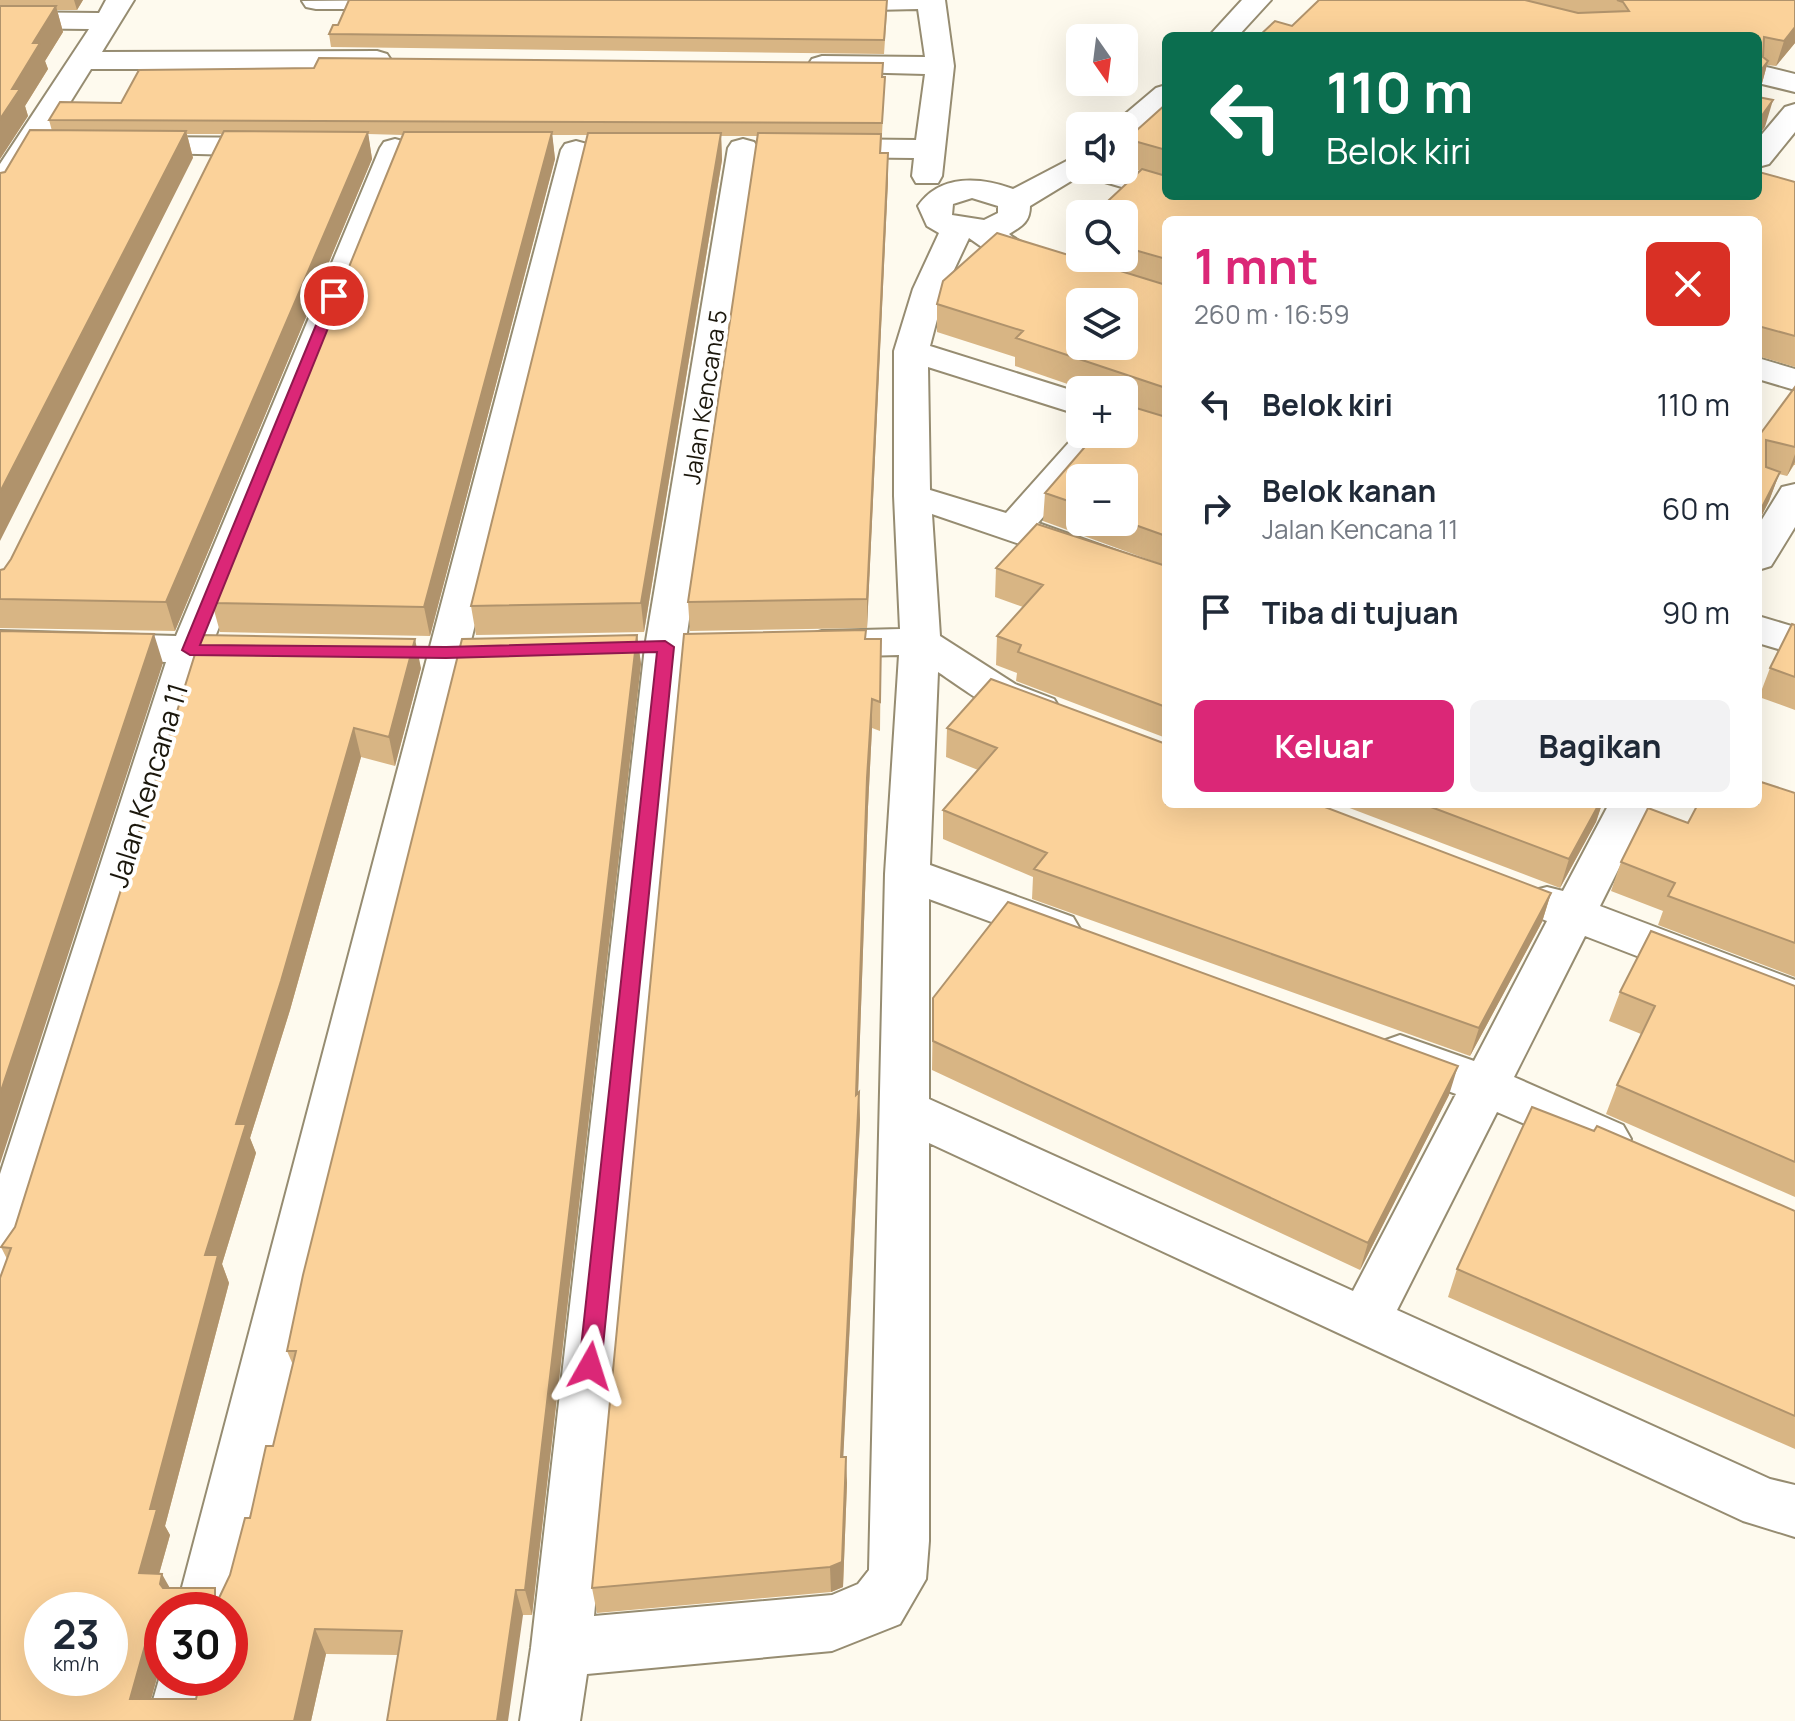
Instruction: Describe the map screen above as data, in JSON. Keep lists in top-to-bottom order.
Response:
{
  "streets": {
    "street": ["Jalan Kencana 5", "Jalan Kencana 11"]
  },
  "north": "bottom",
  "page": {
    "map_buttons": ["+", "−"],
    "turn": ["110 m", "Belok kiri"],
    "heading": ["1 mnt", "260 m · 16:59"],
    "list": [
      {
        "name": "Belok kiri",
        "value": "110 m"
      },
      {
        "name": "Belok kanan",
        "note": "Jalan Kencana 11",
        "value": "60 m"
      },
      {
        "name": "Tiba di tujuan",
        "value": "90 m"
      }
    ],
    "buttons": ["Keluar", "Bagikan"],
    "speed": "23 km/h",
    "limit": "30"
  }
}
